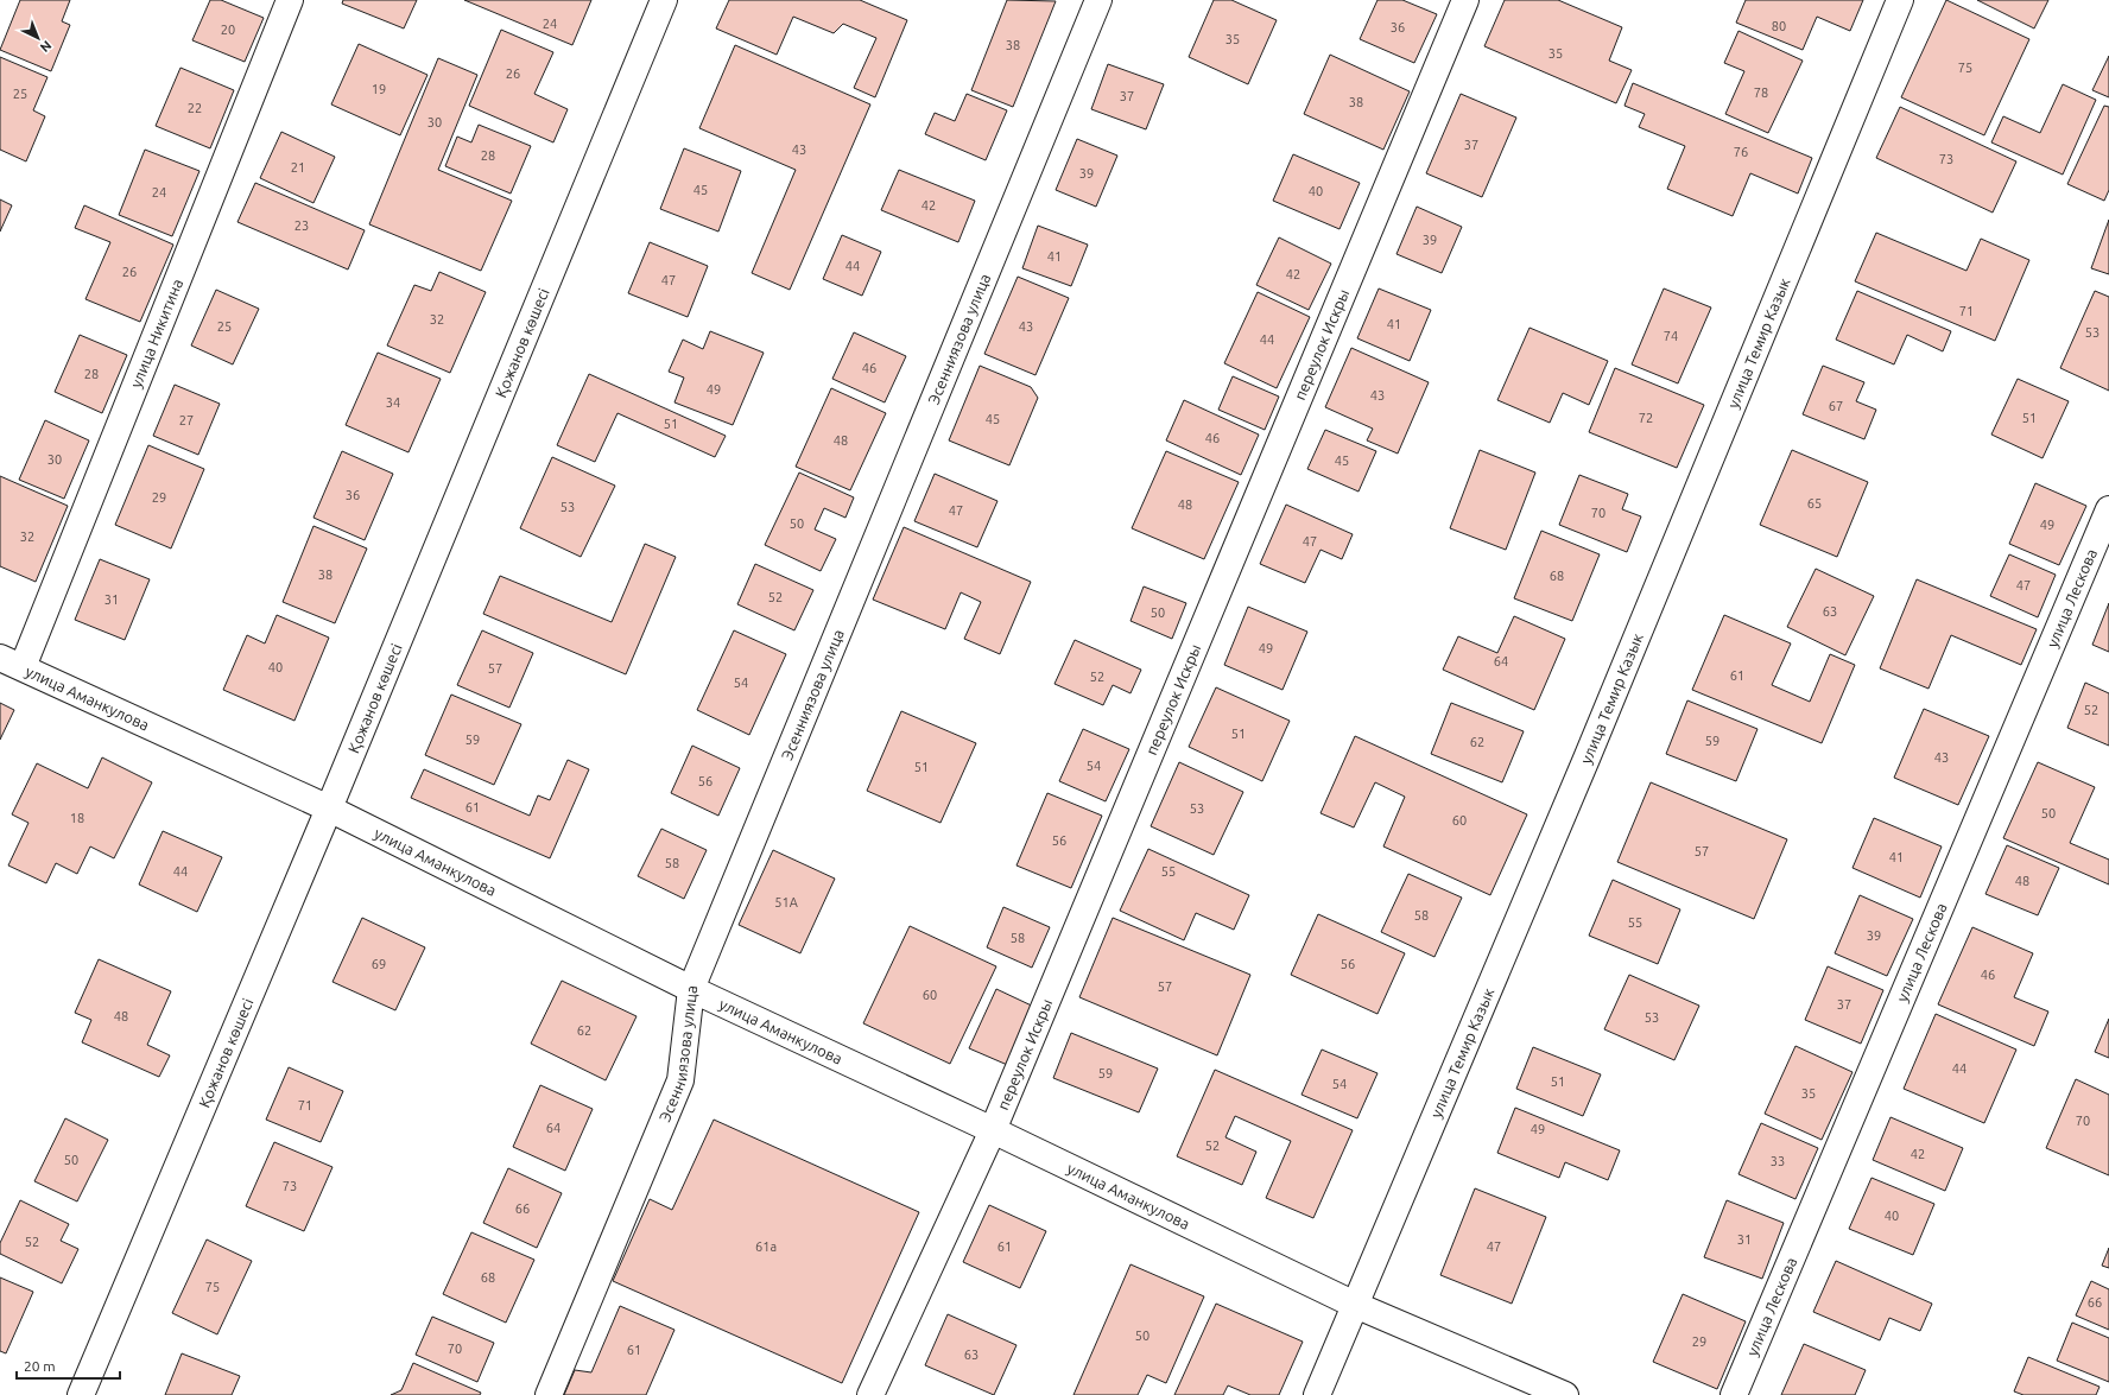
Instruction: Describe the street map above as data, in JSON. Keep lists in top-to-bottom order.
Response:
{
  "streets": {
    "street": [
      "улица Никитина",
      "Эсенниязова улица",
      "Қожанов көшесі",
      "улица Темир Казык",
      "переулок Искры",
      "улица Лескова",
      "улица Аманкулова"
    ]
  },
  "crossings": [
    ["улица Никитина", "улица Аманкулова"],
    ["Эсенниязова улица", "улица Аманкулова"],
    ["Қожанов көшесі", "улица Аманкулова"],
    ["улица Темир Казык", "улица Аманкулова"],
    ["переулок Искры", "улица Аманкулова"]
  ],
  "house_numbers": [
    "24",
    "80",
    "36",
    "20",
    "35",
    "38",
    "35",
    "75",
    "26",
    "19",
    "78",
    "25",
    "37",
    "38",
    "22",
    "30",
    "37",
    "43",
    "76",
    "28",
    "73",
    "21",
    "39",
    "45",
    "40",
    "24",
    "42",
    "23",
    "39",
    "41",
    "44",
    "26",
    "42",
    "47",
    "71",
    "32",
    "41",
    "25",
    "43",
    "53",
    "74",
    "44",
    "46",
    "28",
    "49",
    "43",
    "34",
    "67",
    "72",
    "51",
    "45",
    "27",
    "51",
    "46",
    "48",
    "30",
    "45",
    "36",
    "29",
    "65",
    "48",
    "53",
    "47",
    "70",
    "50",
    "49",
    "32",
    "47",
    "38",
    "68",
    "47",
    "52",
    "31",
    "63",
    "50",
    "49",
    "64",
    "40",
    "57",
    "61",
    "52",
    "54",
    "52",
    "51",
    "59",
    "59",
    "62",
    "43",
    "54",
    "51",
    "56",
    "61",
    "53",
    "50",
    "18",
    "60",
    "56",
    "57",
    "41",
    "58",
    "44",
    "55",
    "48",
    "51А",
    "58",
    "55",
    "39",
    "58",
    "69",
    "56",
    "46",
    "57",
    "60",
    "37",
    "48",
    "53",
    "62",
    "44",
    "59",
    "51",
    "54",
    "35",
    "71",
    "70",
    "64",
    "49",
    "52",
    "42",
    "50",
    "33",
    "73",
    "66",
    "40",
    "31",
    "52",
    "61а",
    "61",
    "47",
    "68",
    "75",
    "66",
    "50",
    "29",
    "70",
    "61",
    "63"
  ],
  "scale_bar": "20 m",
  "north": "bottom right"
}
